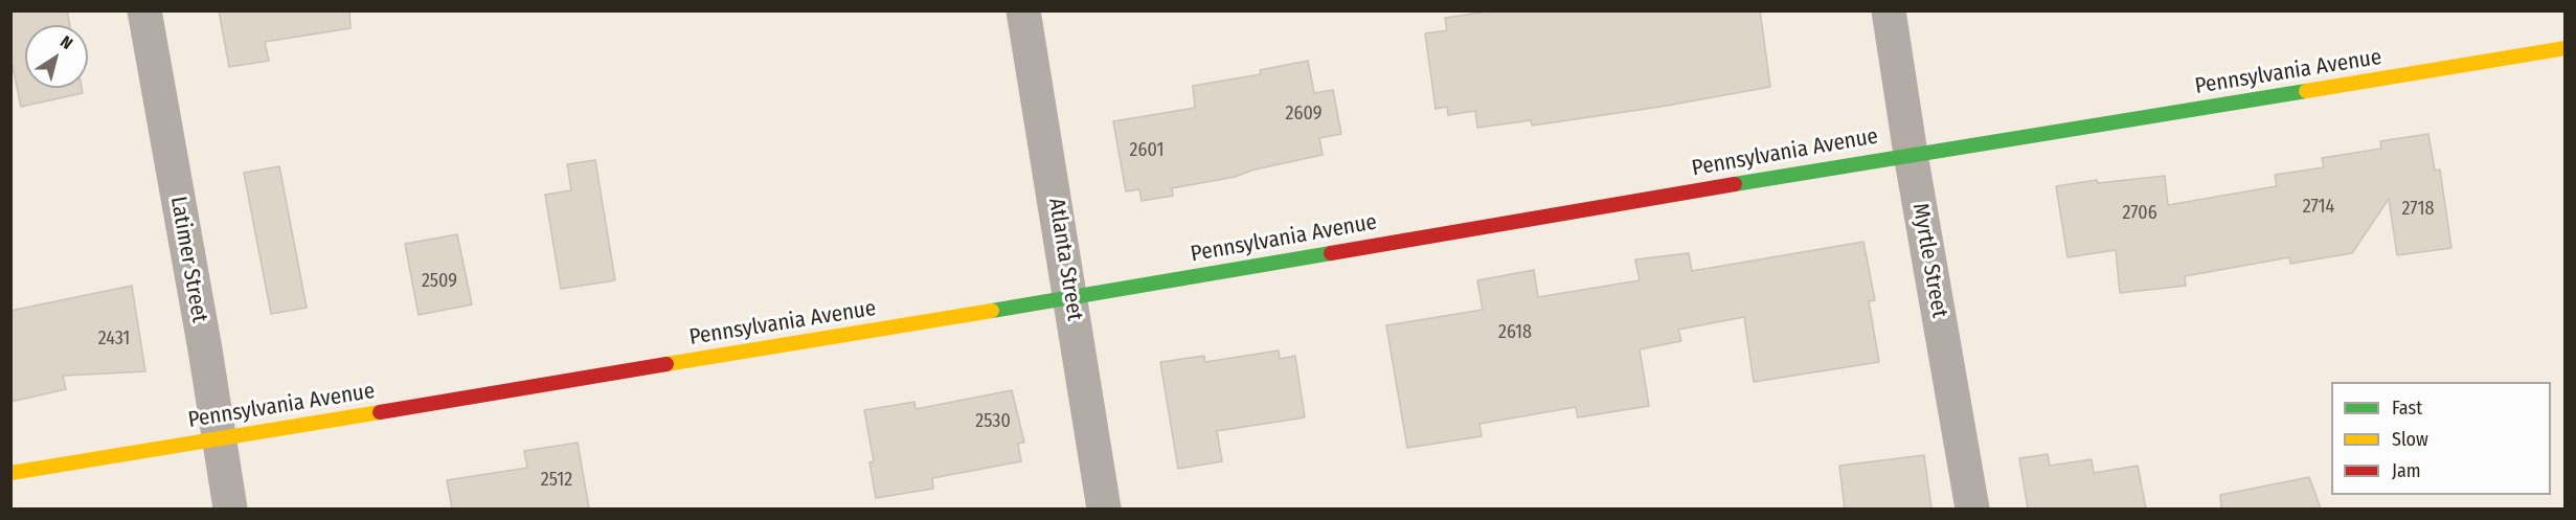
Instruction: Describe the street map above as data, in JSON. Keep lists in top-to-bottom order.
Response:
{
  "streets": {
    "street": [
      "Pennsylvania Avenue",
      "Latimer Street",
      "Atlanta Street",
      "Myrtle Street"
    ]
  },
  "crossings": [
    ["Pennsylvania Avenue", "Latimer Street"],
    ["Pennsylvania Avenue", "Atlanta Street"],
    ["Pennsylvania Avenue", "Myrtle Street"]
  ],
  "house_numbers": [
    "2609",
    "2601",
    "2714",
    "2718",
    "2706",
    "2509",
    "2618",
    "2431",
    "2530",
    "2512"
  ],
  "legend": ["Fast", "Slow", "Jam"],
  "north": "top right"
}
